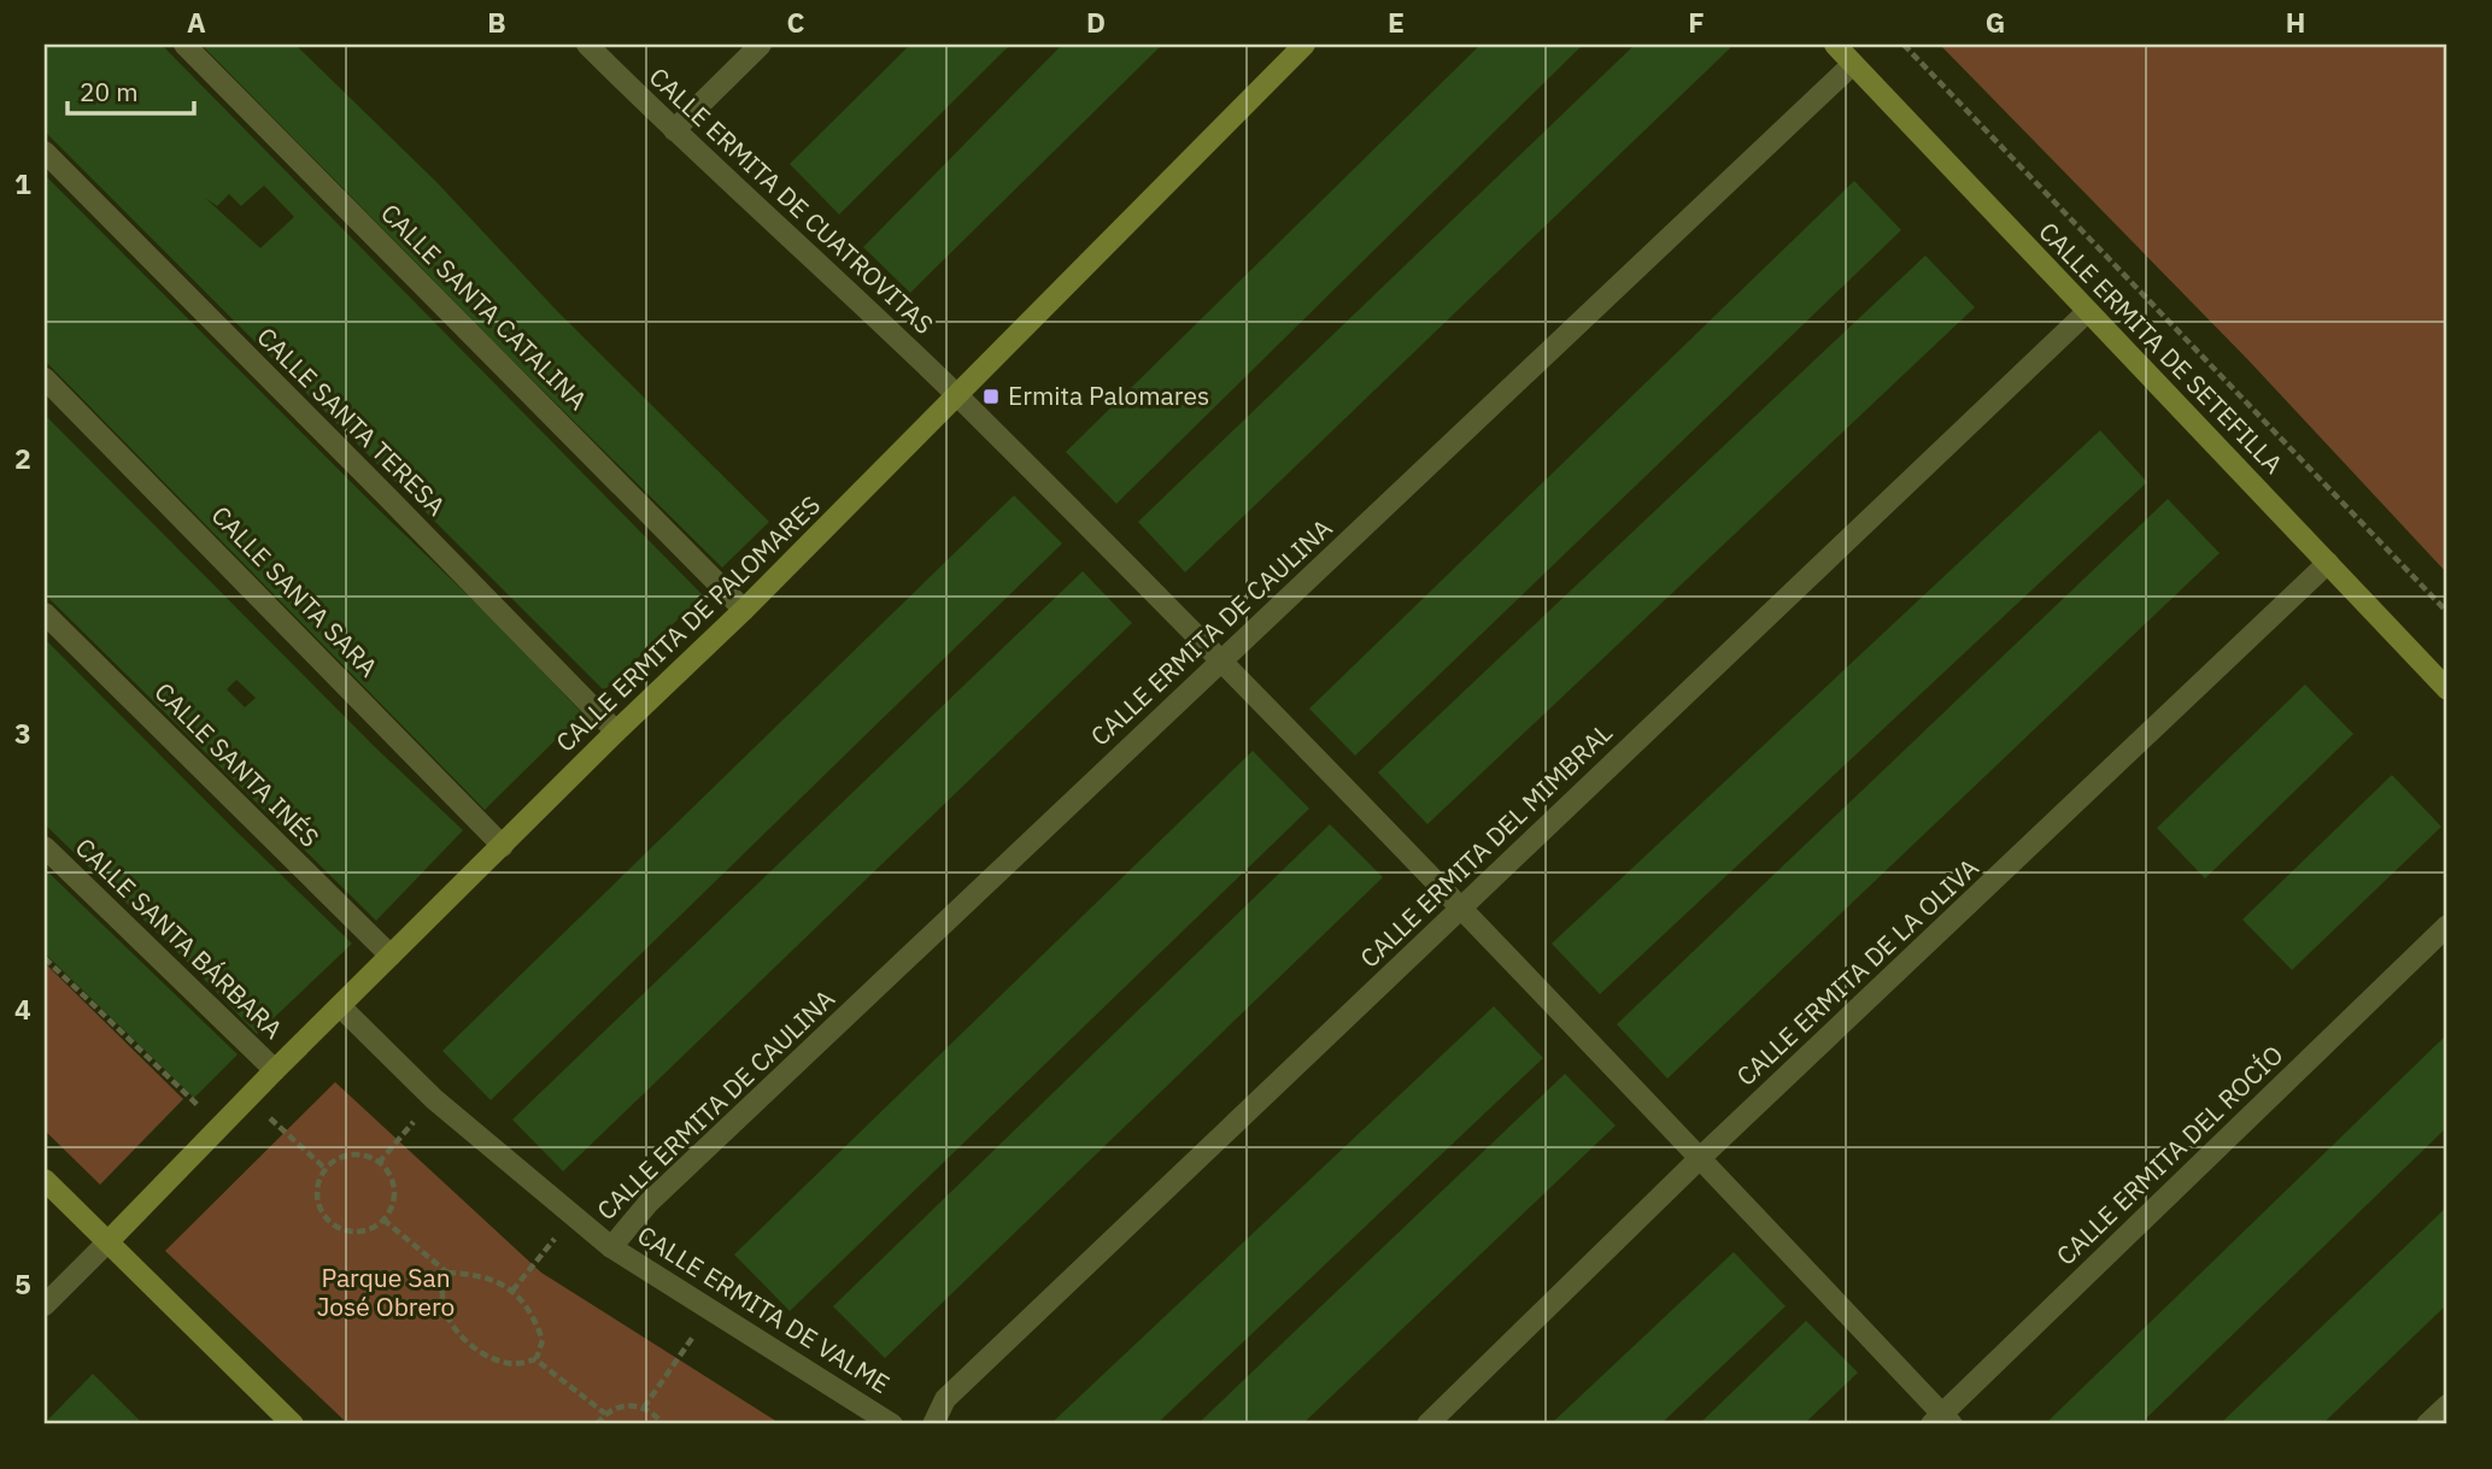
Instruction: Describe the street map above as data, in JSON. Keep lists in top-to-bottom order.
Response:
{
  "streets": {
    "street": [
      "CALLE ERMITA DE CUATROVITAS",
      "CALLE SANTA CATALINA",
      "CALLE ERMITA DE SETEFILLA",
      "CALLE SANTA TERESA",
      "CALLE SANTA SARA",
      "CALLE ERMITA DE PALOMARES",
      "CALLE ERMITA DE CAULINA",
      "CALLE SANTA INÉS",
      "CALLE ERMITA DEL MIMBRAL",
      "CALLE SANTA BÁRBARA",
      "CALLE ERMITA DE LA OLIVA",
      "CALLE ERMITA DEL ROCÍO",
      "CALLE ERMITA DE VALME"
    ]
  },
  "crossings": [
    ["CALLE ERMITA DE CUATROVITAS", "CALLE ERMITA DE PALOMARES"],
    ["CALLE ERMITA DE CUATROVITAS", "CALLE ERMITA DE CAULINA"],
    ["CALLE ERMITA DE CUATROVITAS", "CALLE ERMITA DEL MIMBRAL"],
    ["CALLE ERMITA DE CUATROVITAS", "CALLE ERMITA DE LA OLIVA"],
    ["CALLE ERMITA DE CUATROVITAS", "CALLE ERMITA DEL ROCÍO"],
    ["CALLE SANTA CATALINA", "CALLE ERMITA DE PALOMARES"],
    ["CALLE ERMITA DE SETEFILLA", "CALLE ERMITA DE CAULINA"],
    ["CALLE ERMITA DE SETEFILLA", "CALLE ERMITA DEL MIMBRAL"],
    ["CALLE ERMITA DE SETEFILLA", "CALLE ERMITA DE LA OLIVA"],
    ["CALLE SANTA TERESA", "CALLE ERMITA DE PALOMARES"],
    ["CALLE SANTA SARA", "CALLE ERMITA DE PALOMARES"],
    ["CALLE ERMITA DE PALOMARES", "CALLE SANTA INÉS"],
    ["CALLE ERMITA DE PALOMARES", "CALLE SANTA BÁRBARA"],
    ["CALLE ERMITA DE PALOMARES", "CALLE ERMITA DE VALME"],
    ["CALLE ERMITA DE CAULINA", "CALLE ERMITA DE VALME"]
  ],
  "parks": ["Parque San José Obrero"],
  "places": {
    "transit": ["Ermita Palomares"]
  },
  "scale_bar": "20 m",
  "grid": {
    "columns": [
      "A",
      "B",
      "C",
      "D",
      "E",
      "F",
      "G",
      "H"
    ],
    "rows": [
      "1",
      "2",
      "3",
      "4",
      "5"
    ]
  }
}
